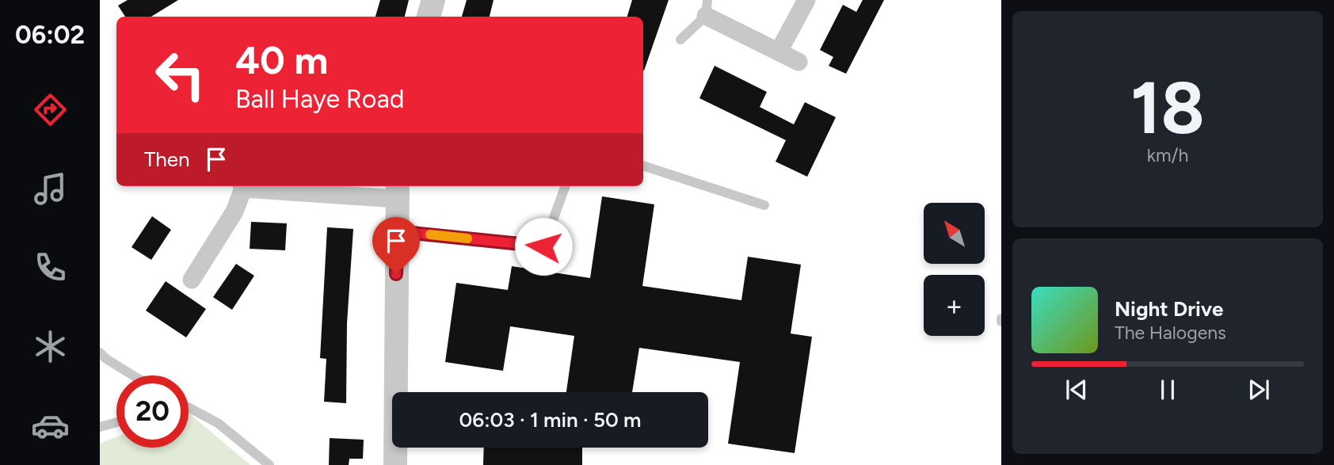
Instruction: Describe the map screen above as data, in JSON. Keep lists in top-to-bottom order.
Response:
{
  "north": "top left",
  "page": {
    "tabs": "06:02",
    "tile": ["18", "km/h"],
    "turn": ["40 m", "Ball Haye Road"],
    "then": "Then",
    "map_buttons": "+",
    "song": ["Night Drive", "The Halogens"],
    "limit": "20",
    "trip": "06:03 · 1 min · 50 m"
  }
}
